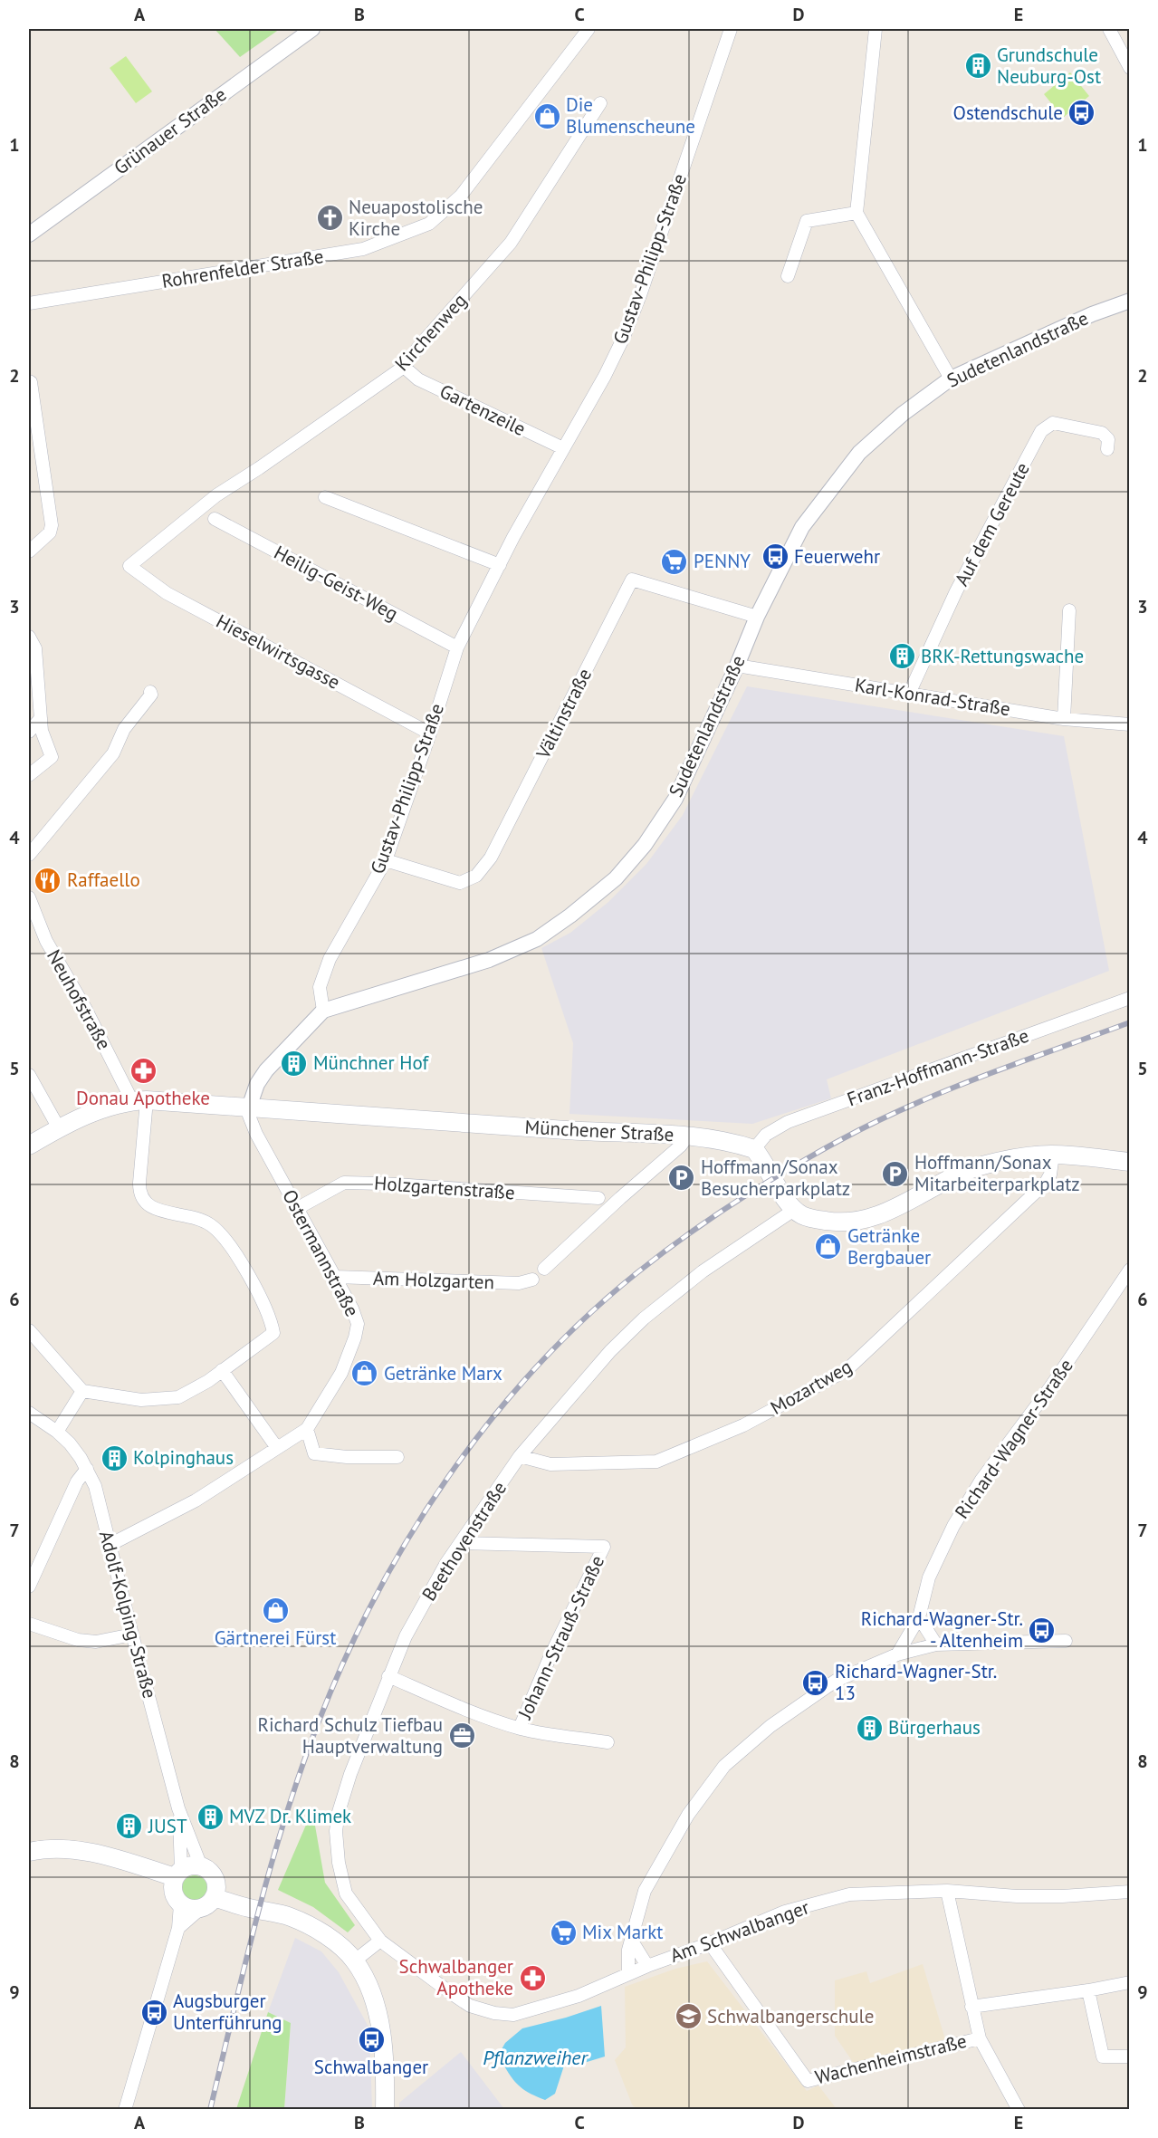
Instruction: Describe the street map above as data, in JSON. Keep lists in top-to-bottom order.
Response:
{
  "streets": {
    "main road": ["Münchener Straße"],
    "street": [
      "Grünauer Straße",
      "Gustav-Philipp-Straße",
      "Rohrenfelder Straße",
      "Kirchenweg",
      "Sudetenlandstraße",
      "Gartenzeile",
      "Auf dem Gereute",
      "Heilig-Geist-Weg",
      "Hieselwirtsgasse",
      "Karl-Konrad-Straße",
      "Vältinstraße",
      "Neuhofstraße",
      "Franz-Hoffmann-Straße",
      "Holzgartenstraße",
      "Ostermannstraße",
      "Am Holzgarten",
      "Mozartweg",
      "Richard-Wagner-Straße",
      "Beethovenstraße",
      "Adolf-Kolping-Straße",
      "Johann-Strauß-Straße",
      "Am Schwalbanger",
      "Wachenheimstraße"
    ]
  },
  "crossings": [
    ["Gustav-Philipp-Straße", "Sudetenlandstraße"],
    ["Gustav-Philipp-Straße", "Gartenzeile"],
    ["Gustav-Philipp-Straße", "Heilig-Geist-Weg"],
    ["Gustav-Philipp-Straße", "Hieselwirtsgasse"],
    ["Gustav-Philipp-Straße", "Vältinstraße"],
    ["Kirchenweg", "Gartenzeile"],
    ["Kirchenweg", "Hieselwirtsgasse"],
    ["Sudetenlandstraße", "Karl-Konrad-Straße"],
    ["Sudetenlandstraße", "Vältinstraße"],
    ["Sudetenlandstraße", "Münchener Straße"],
    ["Sudetenlandstraße", "Ostermannstraße"],
    ["Auf dem Gereute", "Karl-Konrad-Straße"],
    ["Neuhofstraße", "Münchener Straße"],
    ["Franz-Hoffmann-Straße", "Münchener Straße"],
    ["Münchener Straße", "Ostermannstraße"],
    ["Holzgartenstraße", "Ostermannstraße"],
    ["Ostermannstraße", "Am Holzgarten"],
    ["Ostermannstraße", "Adolf-Kolping-Straße"],
    ["Mozartweg", "Beethovenstraße"],
    ["Beethovenstraße", "Johann-Strauß-Straße"],
    ["Beethovenstraße", "Am Schwalbanger"],
    ["Am Schwalbanger", "Wachenheimstraße"]
  ],
  "water": ["Pflanzweiher"],
  "places": {
    "building": [
      "Grundschule Neuburg-Ost",
      "BRK-Rettungswache",
      "Münchner Hof",
      "Kolpinghaus",
      "Bürgerhaus",
      "MVZ Dr. Klimek",
      "JUST"
    ],
    "bus stop": [
      "Ostendschule",
      "Feuerwehr",
      "Richard-Wagner-Str. - Altenheim",
      "Richard-Wagner-Str. 13",
      "Augsburger Unterführung",
      "Schwalbanger"
    ],
    "shop": [
      "Die Blumenscheune",
      "Getränke Bergbauer",
      "Getränke Marx",
      "Gärtnerei Fürst"
    ],
    "church": ["Neuapostolische Kirche"],
    "supermarket": ["PENNY", "Mix Markt"],
    "restaurant": ["Raffaello"],
    "pharmacy": ["Donau Apotheke", "Schwalbanger Apotheke"],
    "parking": ["Hoffmann/Sonax Mitarbeiterparkplatz", "Hoffmann/Sonax Besucherparkplatz"],
    "office": ["Richard Schulz Tiefbau Hauptverwaltung"],
    "school or university": ["Schwalbangerschule"]
  },
  "grid": {
    "columns": [
      "A",
      "B",
      "C",
      "D",
      "E"
    ],
    "rows": [
      "1",
      "2",
      "3",
      "4",
      "5",
      "6",
      "7",
      "8",
      "9"
    ]
  }
}
